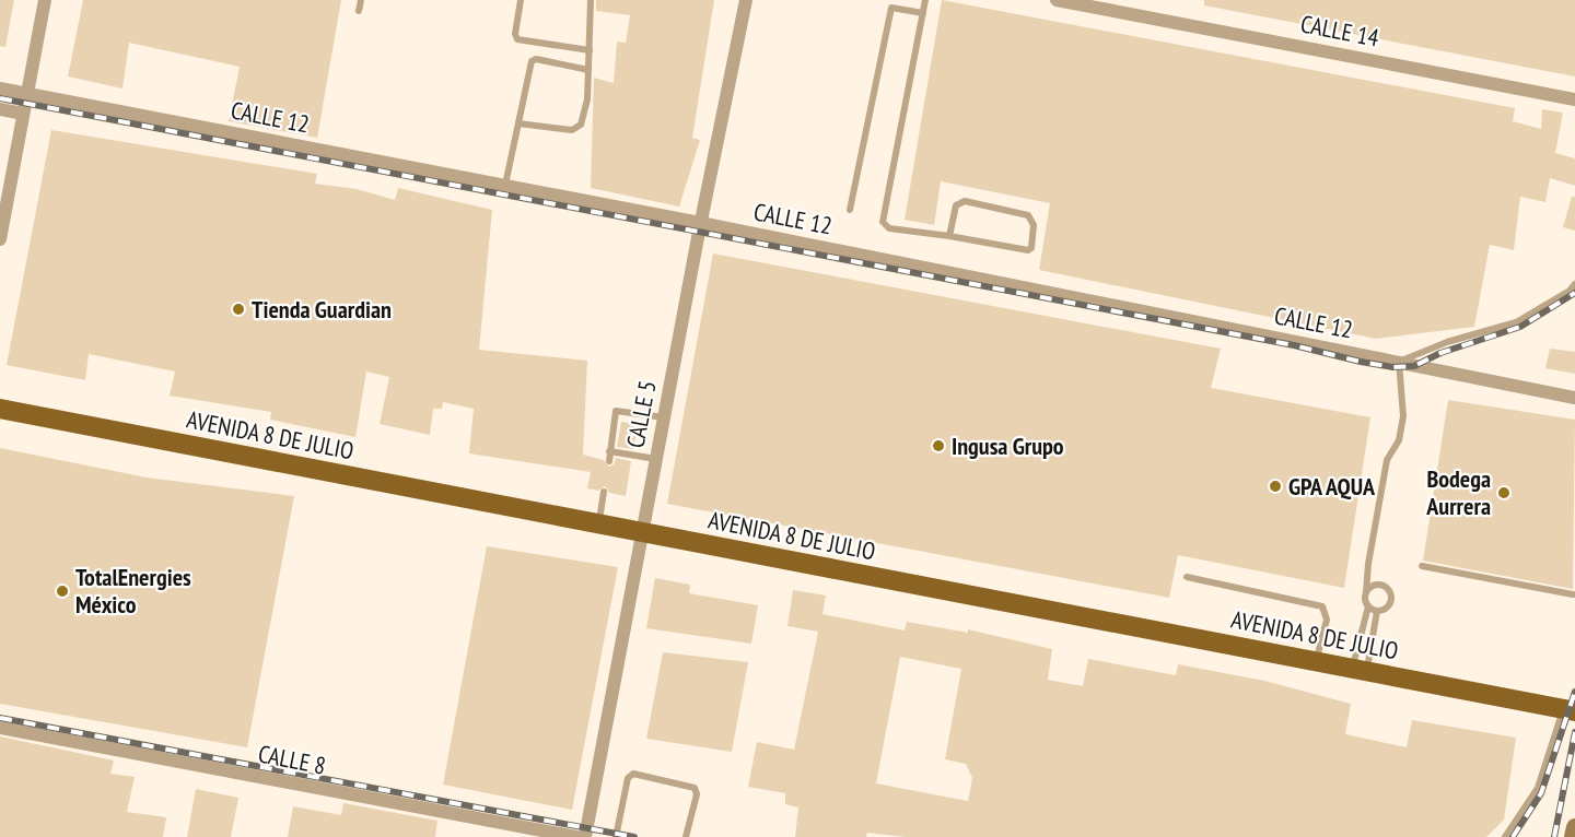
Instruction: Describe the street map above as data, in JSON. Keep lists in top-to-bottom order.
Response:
{
  "streets": {
    "main road": ["AVENIDA 8 DE JULIO"],
    "street": [
      "CALLE 14",
      "CALLE 12",
      "CALLE 5",
      "CALLE 8"
    ]
  },
  "crossings": [
    ["CALLE 12", "CALLE 5"],
    ["CALLE 5", "AVENIDA 8 DE JULIO"]
  ],
  "places": [
    "Tienda Guardian",
    "Ingusa Grupo",
    "GPA AQUA",
    "Bodega Aurrera",
    "TotalEnergies México"
  ]
}
